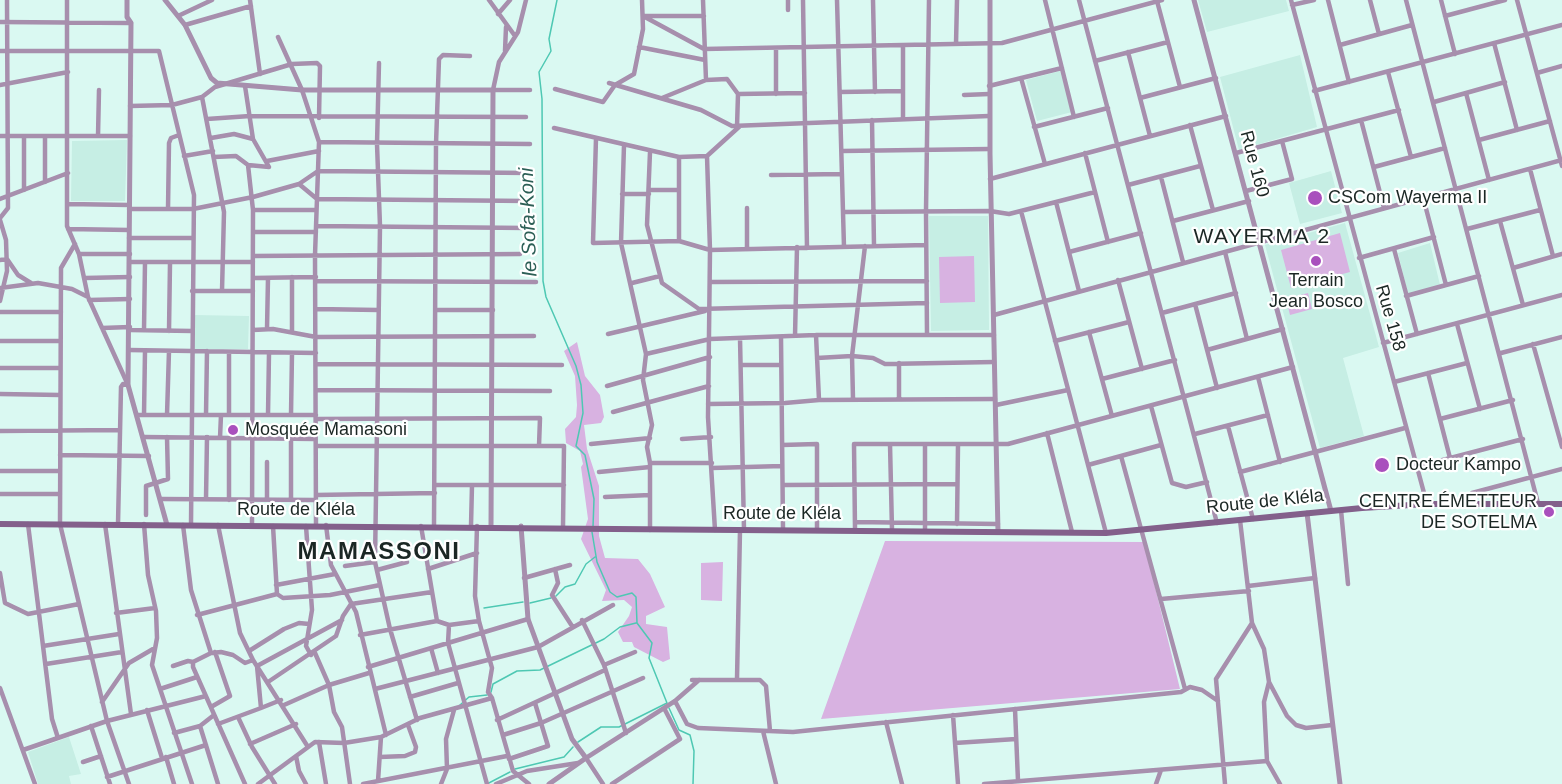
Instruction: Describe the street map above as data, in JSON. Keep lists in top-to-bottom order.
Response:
{
  "streets": {
    "main road": ["Route de Kléla"],
    "street": ["Rue 160", "Rue 158"]
  },
  "crossings": [
    ["Rue 160", "Route de Kléla"],
    ["Rue 158", "Route de Kléla"]
  ],
  "districts": ["WAYERMA 2", "MAMASSONI"],
  "water": ["le Sofa-Koni"],
  "places": [
    "CSCom Wayerma II",
    "Terrain Jean Bosco",
    "Mosquée Mamasoni",
    "Docteur Kampo",
    "CENTRE ÉMETTEUR DE SOTELMA"
  ]
}
